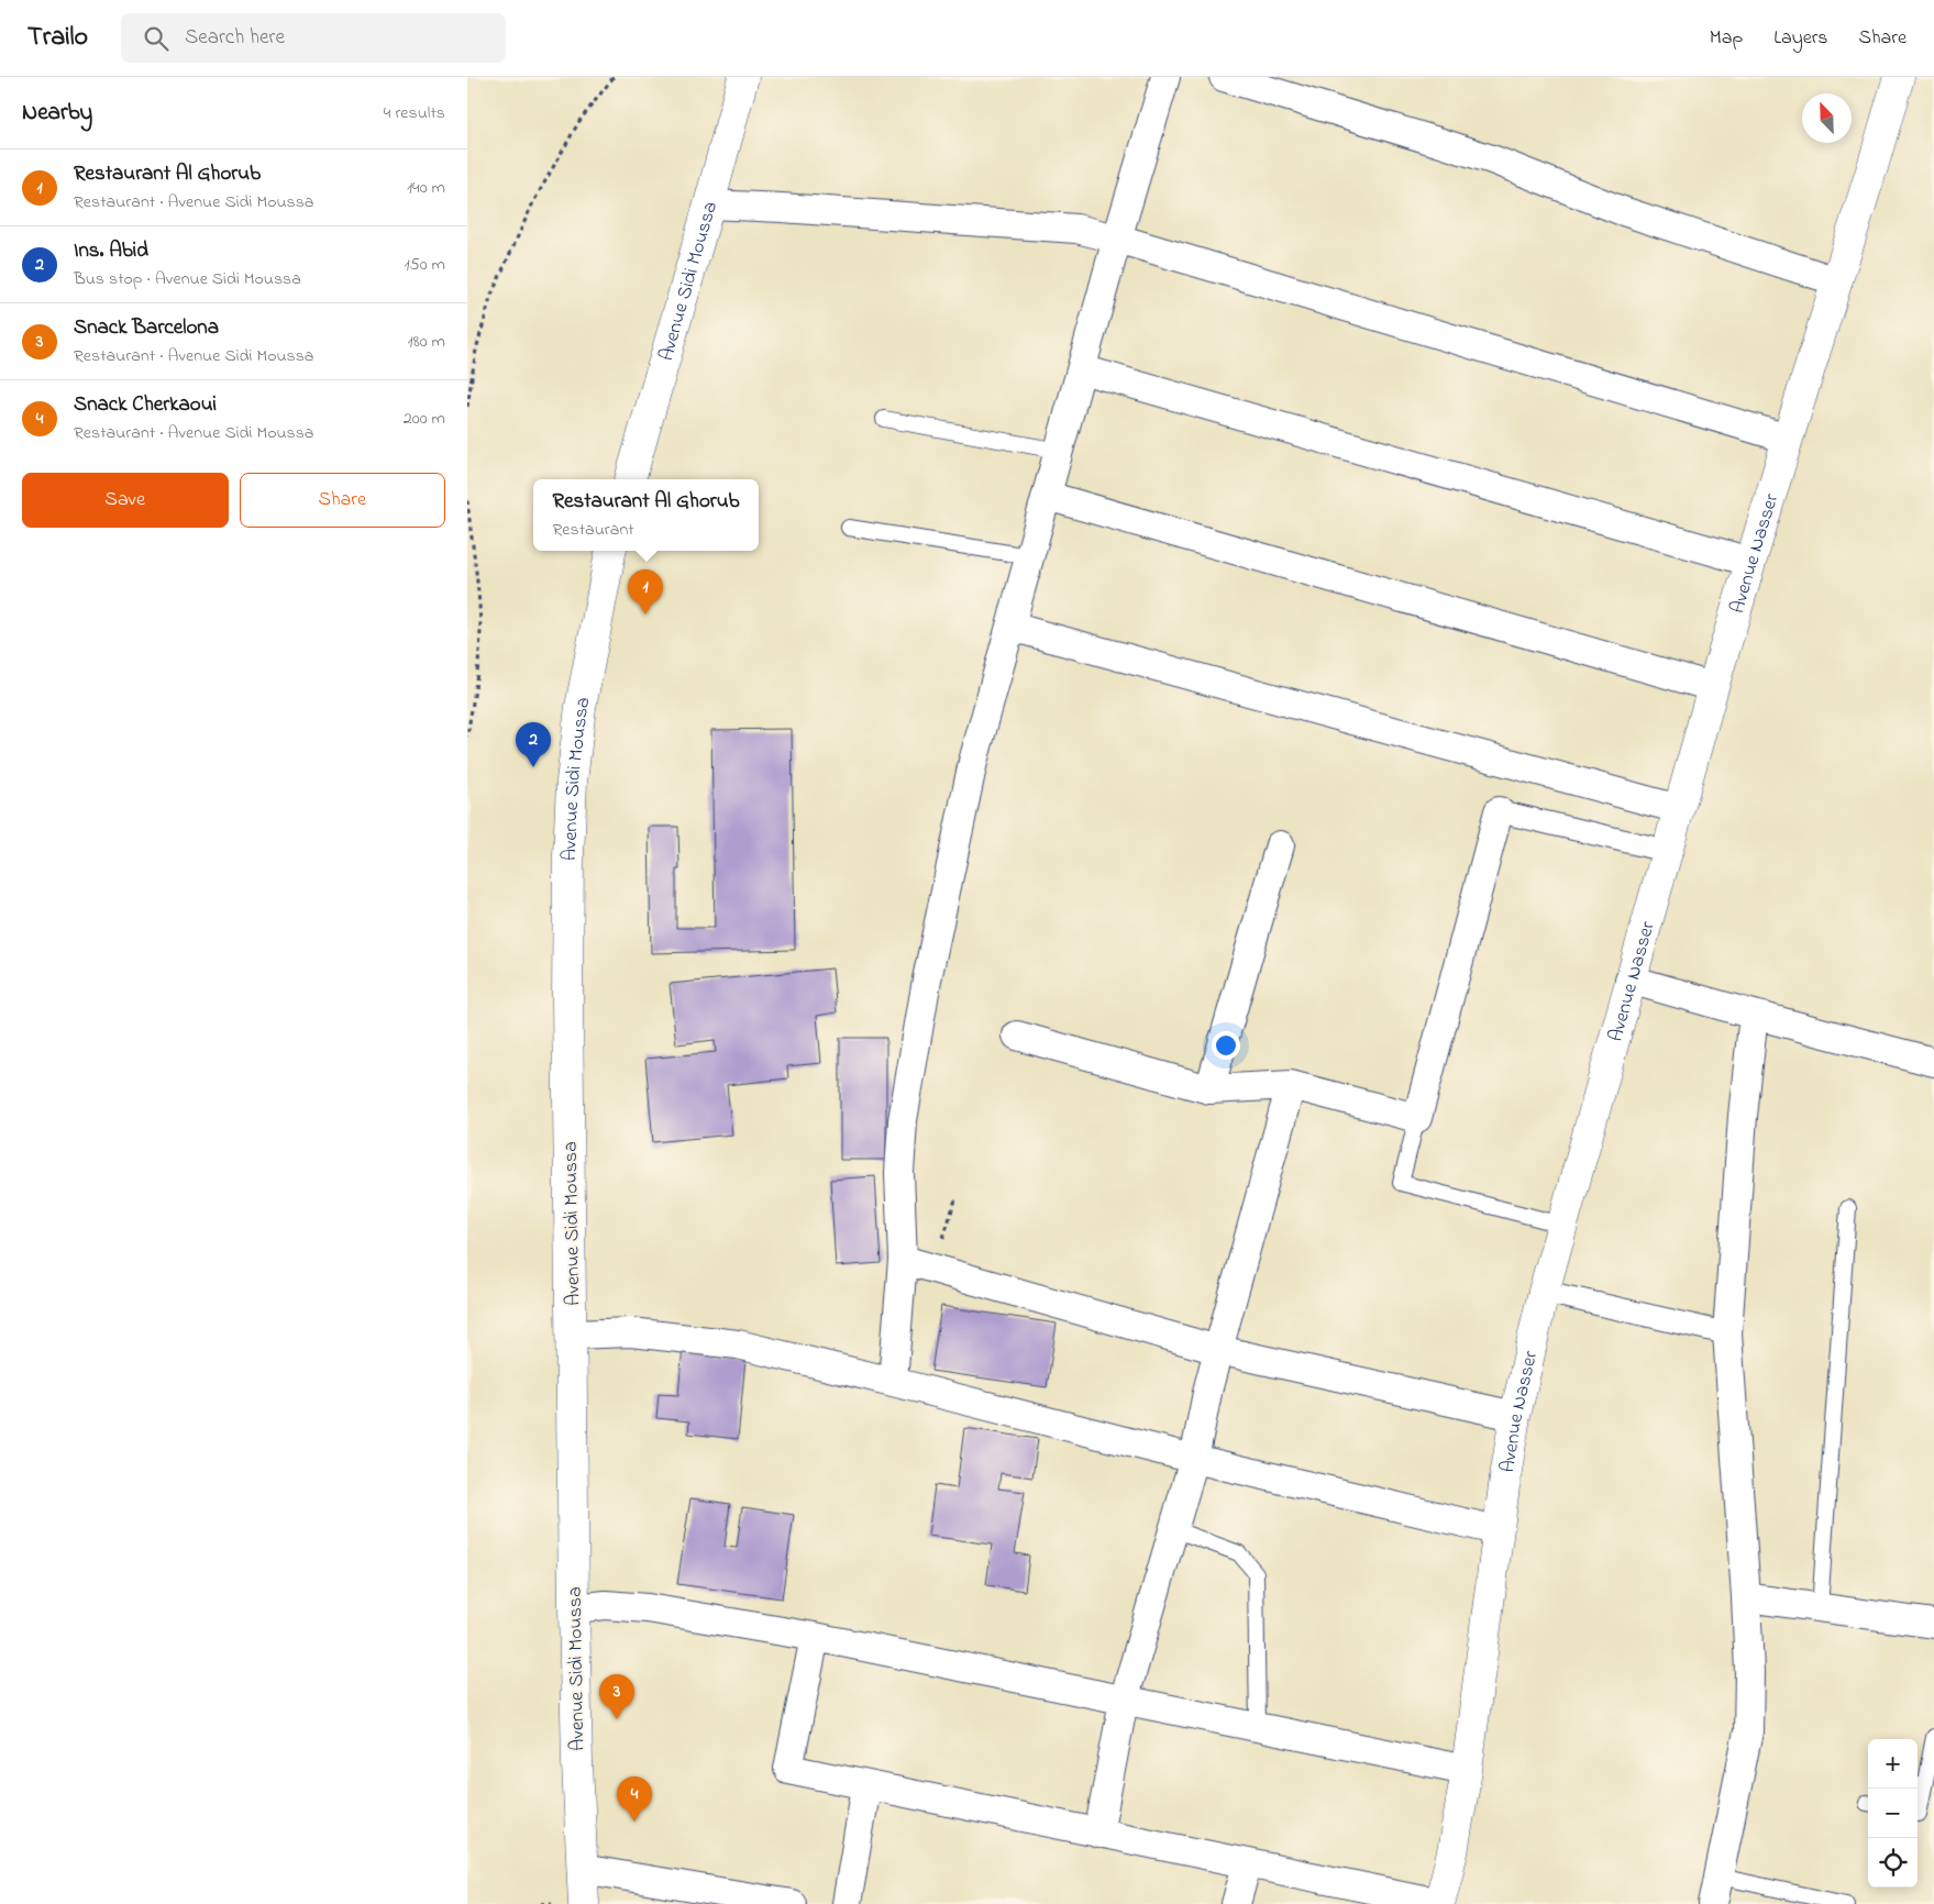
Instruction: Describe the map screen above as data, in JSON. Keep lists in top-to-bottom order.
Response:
{
  "streets": {
    "street": ["Avenue Sidi Moussa", "Avenue Nasser"]
  },
  "north": "top left",
  "page": {
    "header": "Trailo",
    "search": "Search here",
    "nav": ["Map", "Layers", "Share"],
    "heading": ["Nearby", "4 results"],
    "list": [
      {
        "mark": "1",
        "name": "Restaurant Al Ghorub",
        "note": "Restaurant · Avenue Sidi Moussa",
        "value": "140 m"
      },
      {
        "mark": "2",
        "name": "Ins. Abid",
        "note": "Bus stop · Avenue Sidi Moussa",
        "value": "150 m"
      },
      {
        "mark": "3",
        "name": "Snack Barcelona",
        "note": "Restaurant · Avenue Sidi Moussa",
        "value": "180 m"
      },
      {
        "mark": "4",
        "name": "Snack Cherkaoui",
        "note": "Restaurant · Avenue Sidi Moussa",
        "value": "200 m"
      }
    ],
    "buttons": ["Save", "Share"],
    "popup": ["Restaurant Al Ghorub", "Restaurant"],
    "pins": [
      "1",
      "2",
      "3",
      "4"
    ],
    "map_buttons": ["+", "−"]
  }
}
